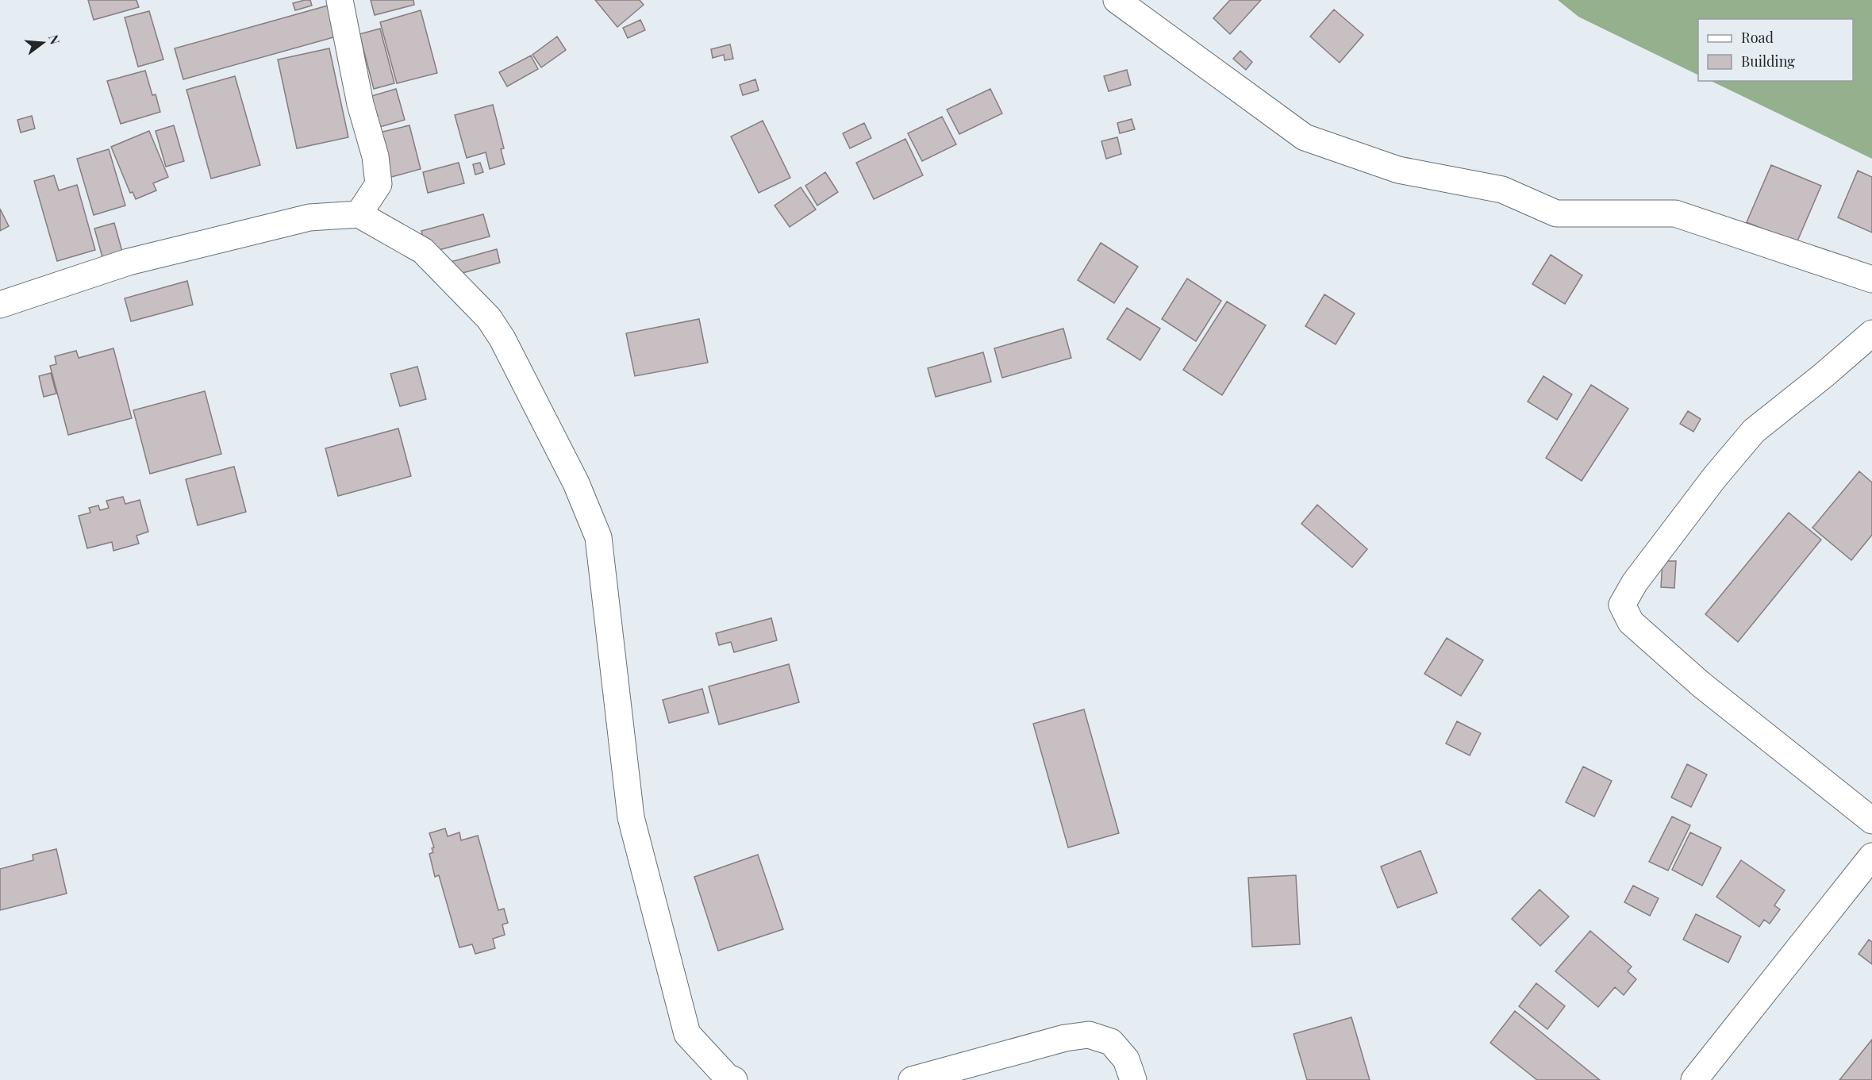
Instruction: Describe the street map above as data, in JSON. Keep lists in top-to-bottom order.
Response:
{
  "legend": ["Road", "Building"],
  "north": "right"
}
